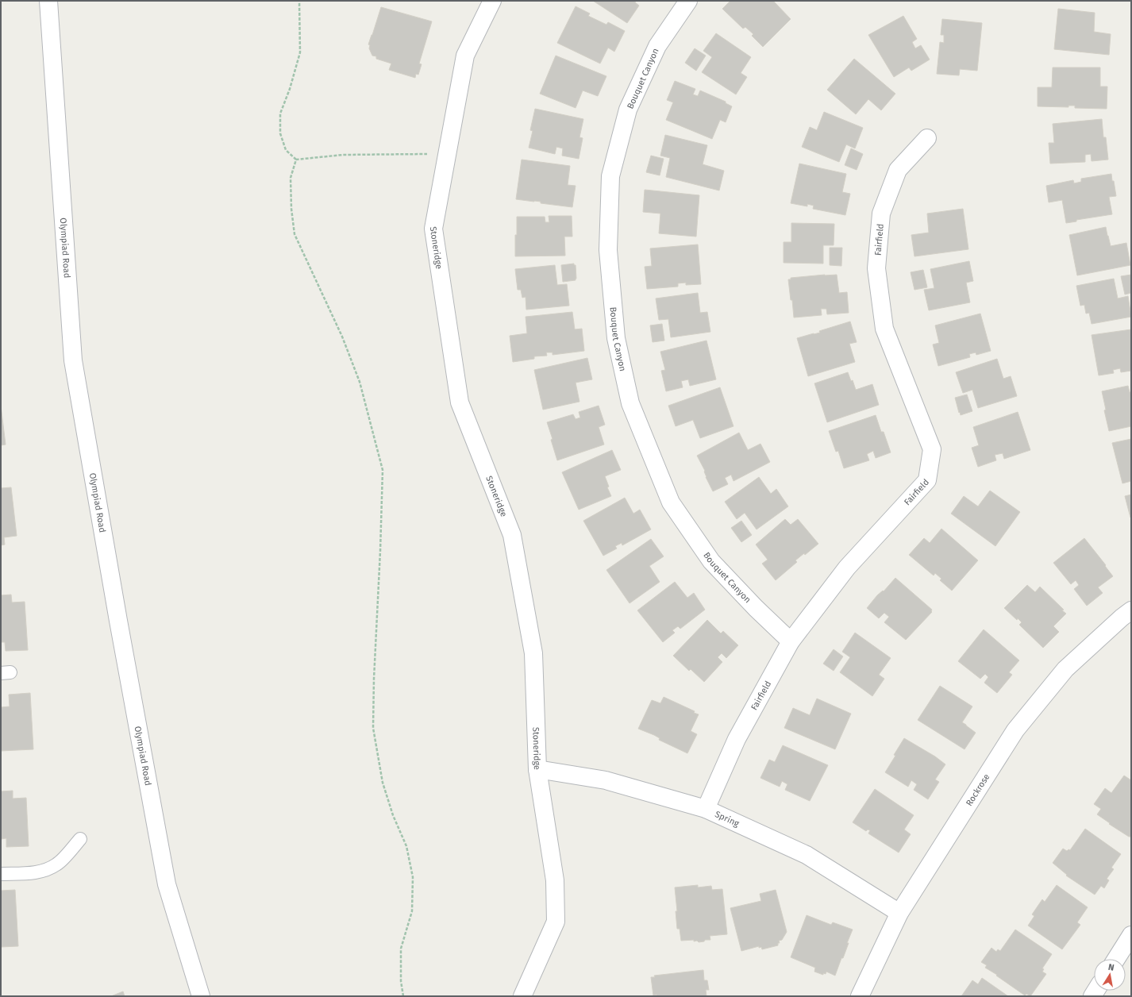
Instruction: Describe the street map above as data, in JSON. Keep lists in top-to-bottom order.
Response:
{
  "streets": {
    "street": [
      "Bouquet Canyon",
      "Fairfield",
      "Olympiad Road",
      "Stoneridge",
      "Rockrose",
      "Spring"
    ]
  },
  "crossings": [
    ["Bouquet Canyon", "Fairfield"],
    ["Fairfield", "Spring"],
    ["Stoneridge", "Spring"],
    ["Rockrose", "Spring"]
  ],
  "north": "top"
}
